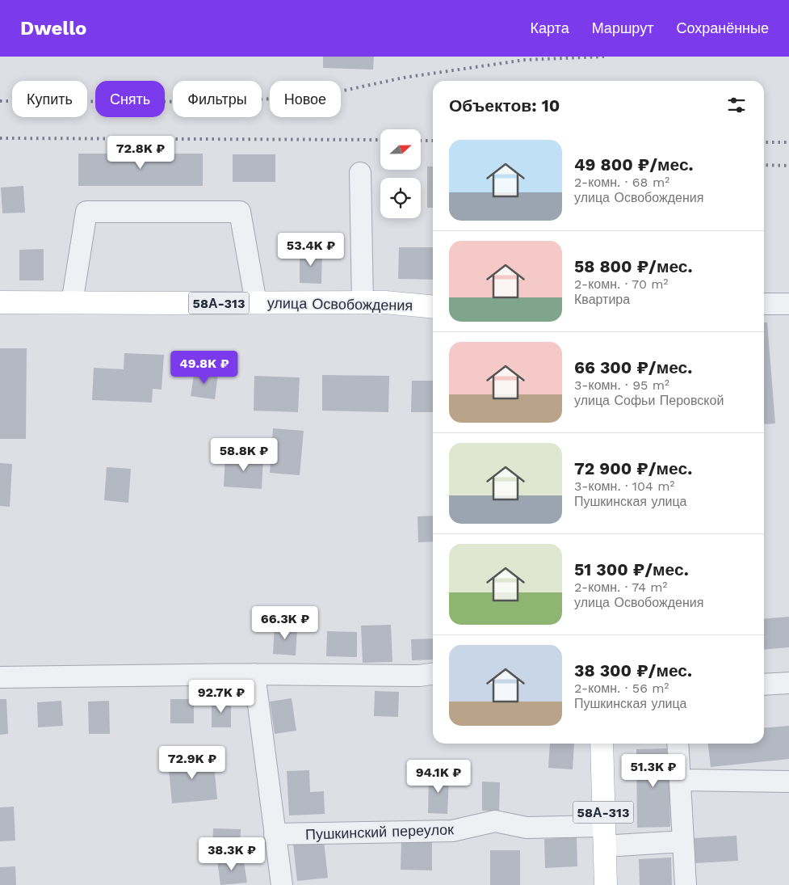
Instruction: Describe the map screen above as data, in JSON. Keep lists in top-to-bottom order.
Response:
{
  "streets": {
    "main road": ["58А-313", "улица Освобождения"],
    "street": ["Пушкинский переулок"]
  },
  "crossings": [
    ["58А-313", "Пушкинский переулок"]
  ],
  "north": "right",
  "page": {
    "header": "Dwello",
    "nav": ["Карта", "Маршрут", "Сохранённые"],
    "chip": [
      "Купить",
      "Снять",
      "Фильтры",
      "Новое"
    ],
    "heading": "Объектов: 10",
    "list": [
      {
        "name": "49 800 ₽/мес.",
        "note": "2-комн. · 68 m² · улица Освобождения"
      },
      {
        "name": "58 800 ₽/мес.",
        "note": "2-комн. · 70 m² · Квартира"
      },
      {
        "name": "66 300 ₽/мес.",
        "note": "3-комн. · 95 m² · улица Софьи Перовской"
      },
      {
        "name": "72 900 ₽/мес.",
        "note": "3-комн. · 104 m² · Пушкинская улица"
      },
      {
        "name": "51 300 ₽/мес.",
        "note": "2-комн. · 74 m² · улица Освобождения"
      },
      {
        "name": "38 300 ₽/мес.",
        "note": "2-комн. · 56 m² · Пушкинская улица"
      }
    ],
    "price": [
      "72.8K ₽",
      "53.4K ₽",
      "49.8K ₽",
      "58.8K ₽",
      "66.3K ₽",
      "92.7K ₽",
      "72.9K ₽",
      "51.3K ₽",
      "94.1K ₽",
      "38.3K ₽"
    ]
  }
}
